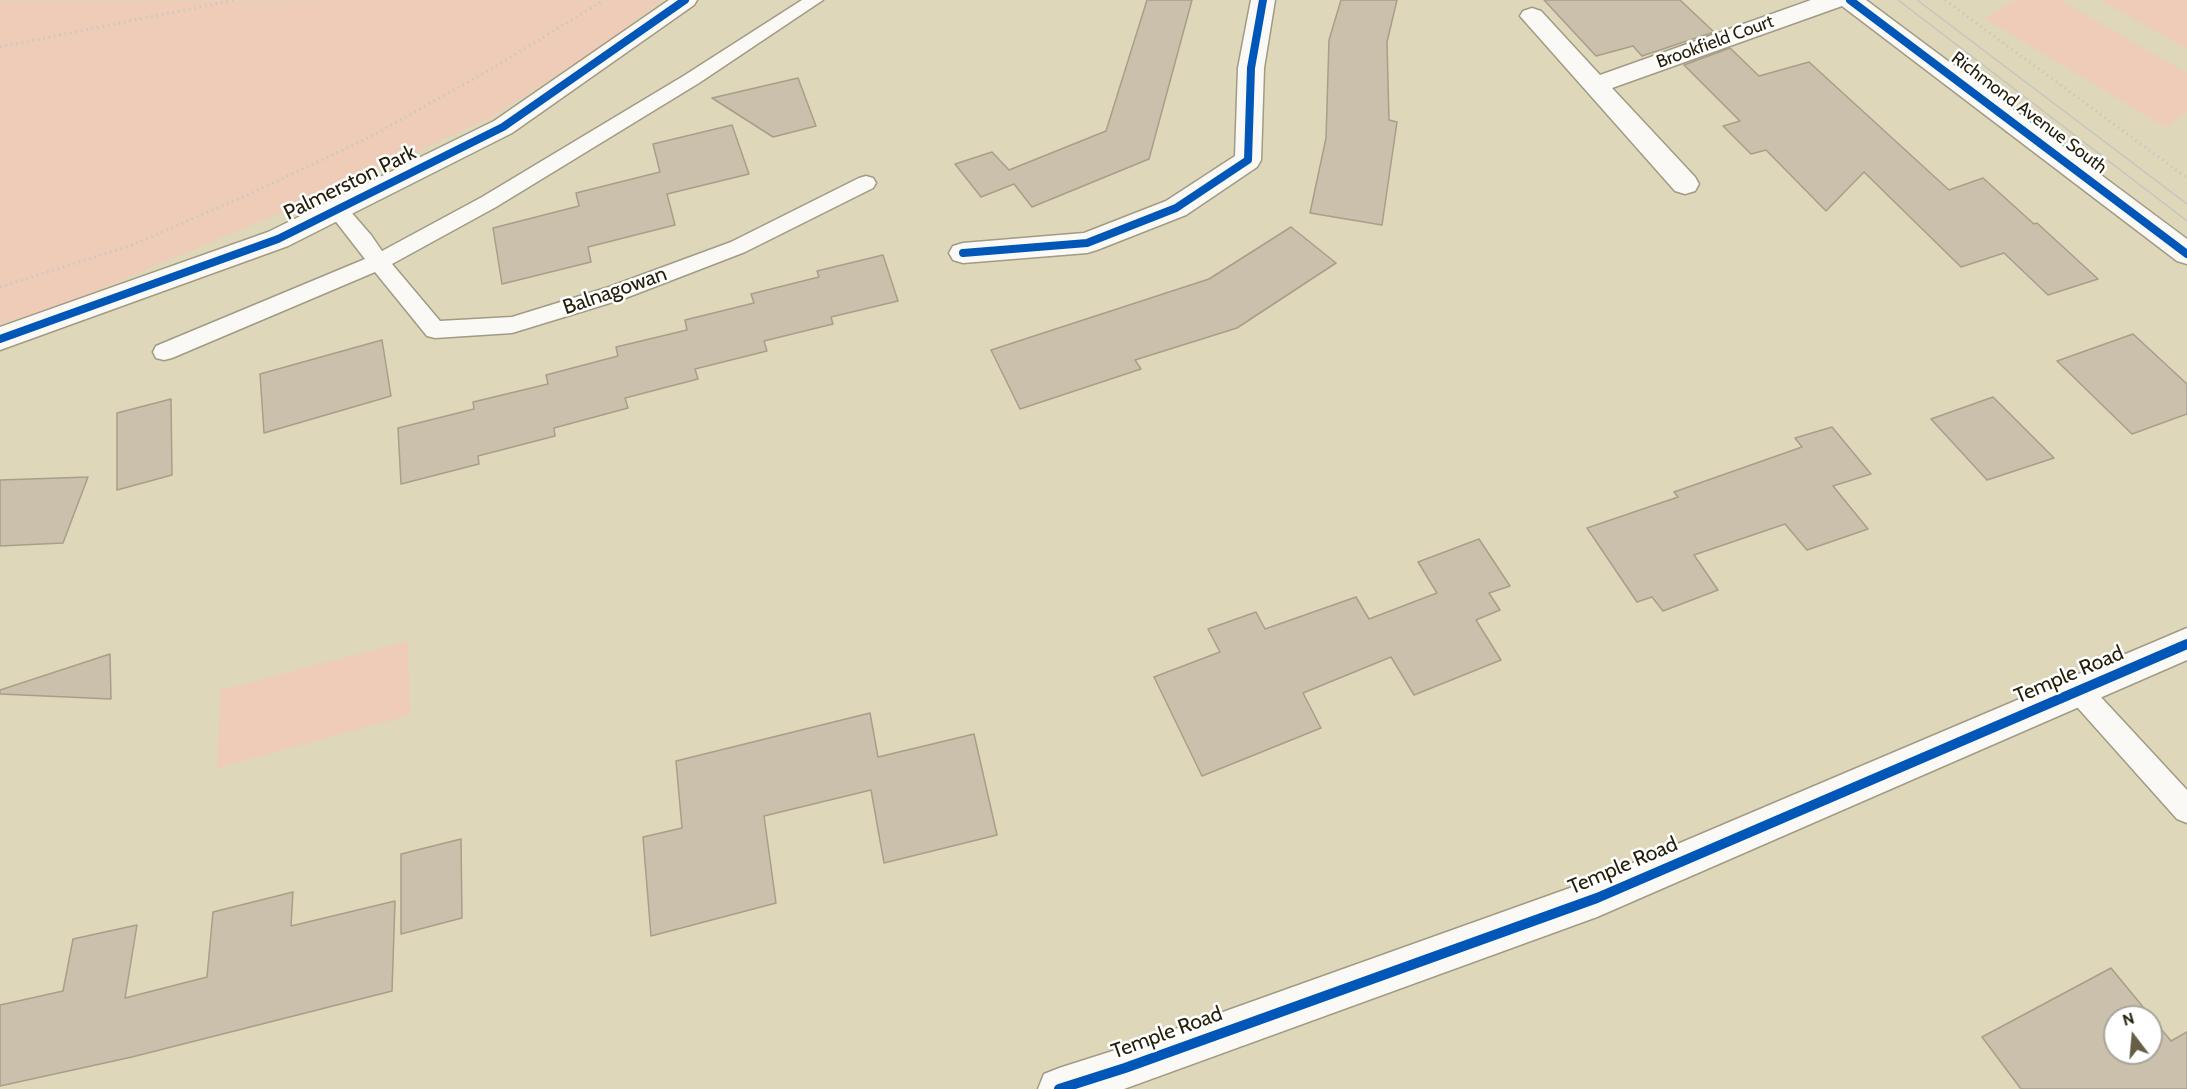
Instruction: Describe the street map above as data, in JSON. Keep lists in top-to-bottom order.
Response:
{
  "streets": {
    "street": [
      "Brookfield Court",
      "Richmond Avenue South",
      "Palmerston Park",
      "Temple Road"
    ],
    "lane": ["Balnagowan"]
  },
  "crossings": [
    ["Palmerston Park", "Balnagowan"]
  ],
  "north": "top"
}
